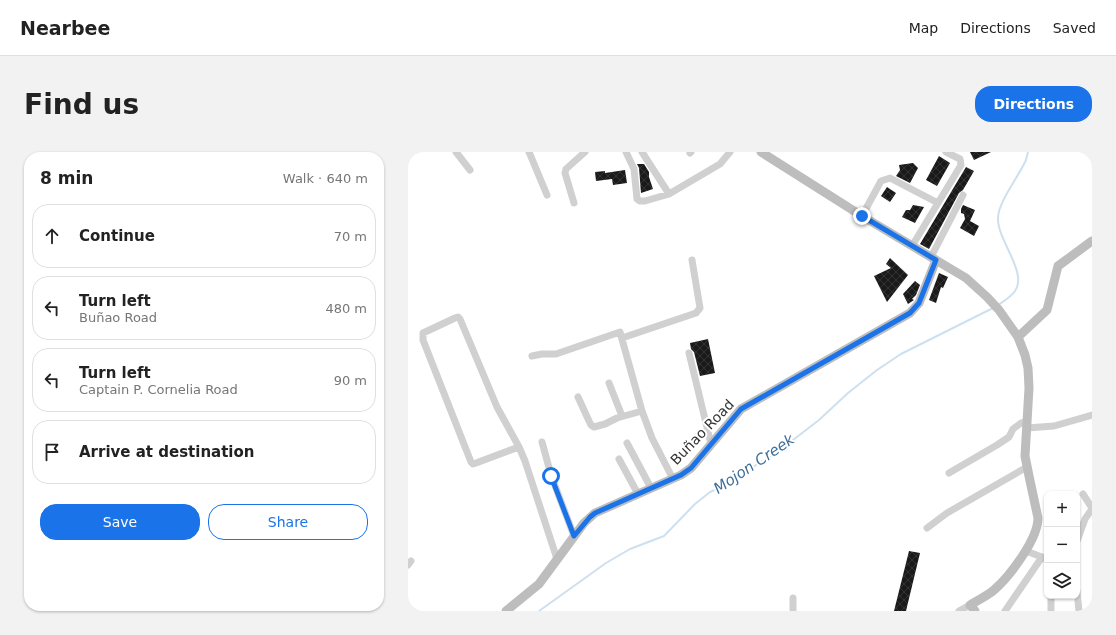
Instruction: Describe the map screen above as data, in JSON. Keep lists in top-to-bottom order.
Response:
{
  "streets": {
    "street": ["Buñao Road"]
  },
  "water": ["Mojon Creek"],
  "page": {
    "header": "Nearbee",
    "nav": ["Map", "Directions", "Saved"],
    "buttons": [
      "Directions",
      ["Save", "Share"]
    ],
    "title": "Find us",
    "heading": ["8 min", "Walk · 640 m"],
    "list": [
      ["Continue", "70 m"],
      ["Turn left", "Buñao Road", "480 m"],
      ["Turn left", "Captain P. Cornelia Road", "90 m"],
      "Arrive at destination"
    ],
    "map_buttons": ["+", "−"]
  }
}
